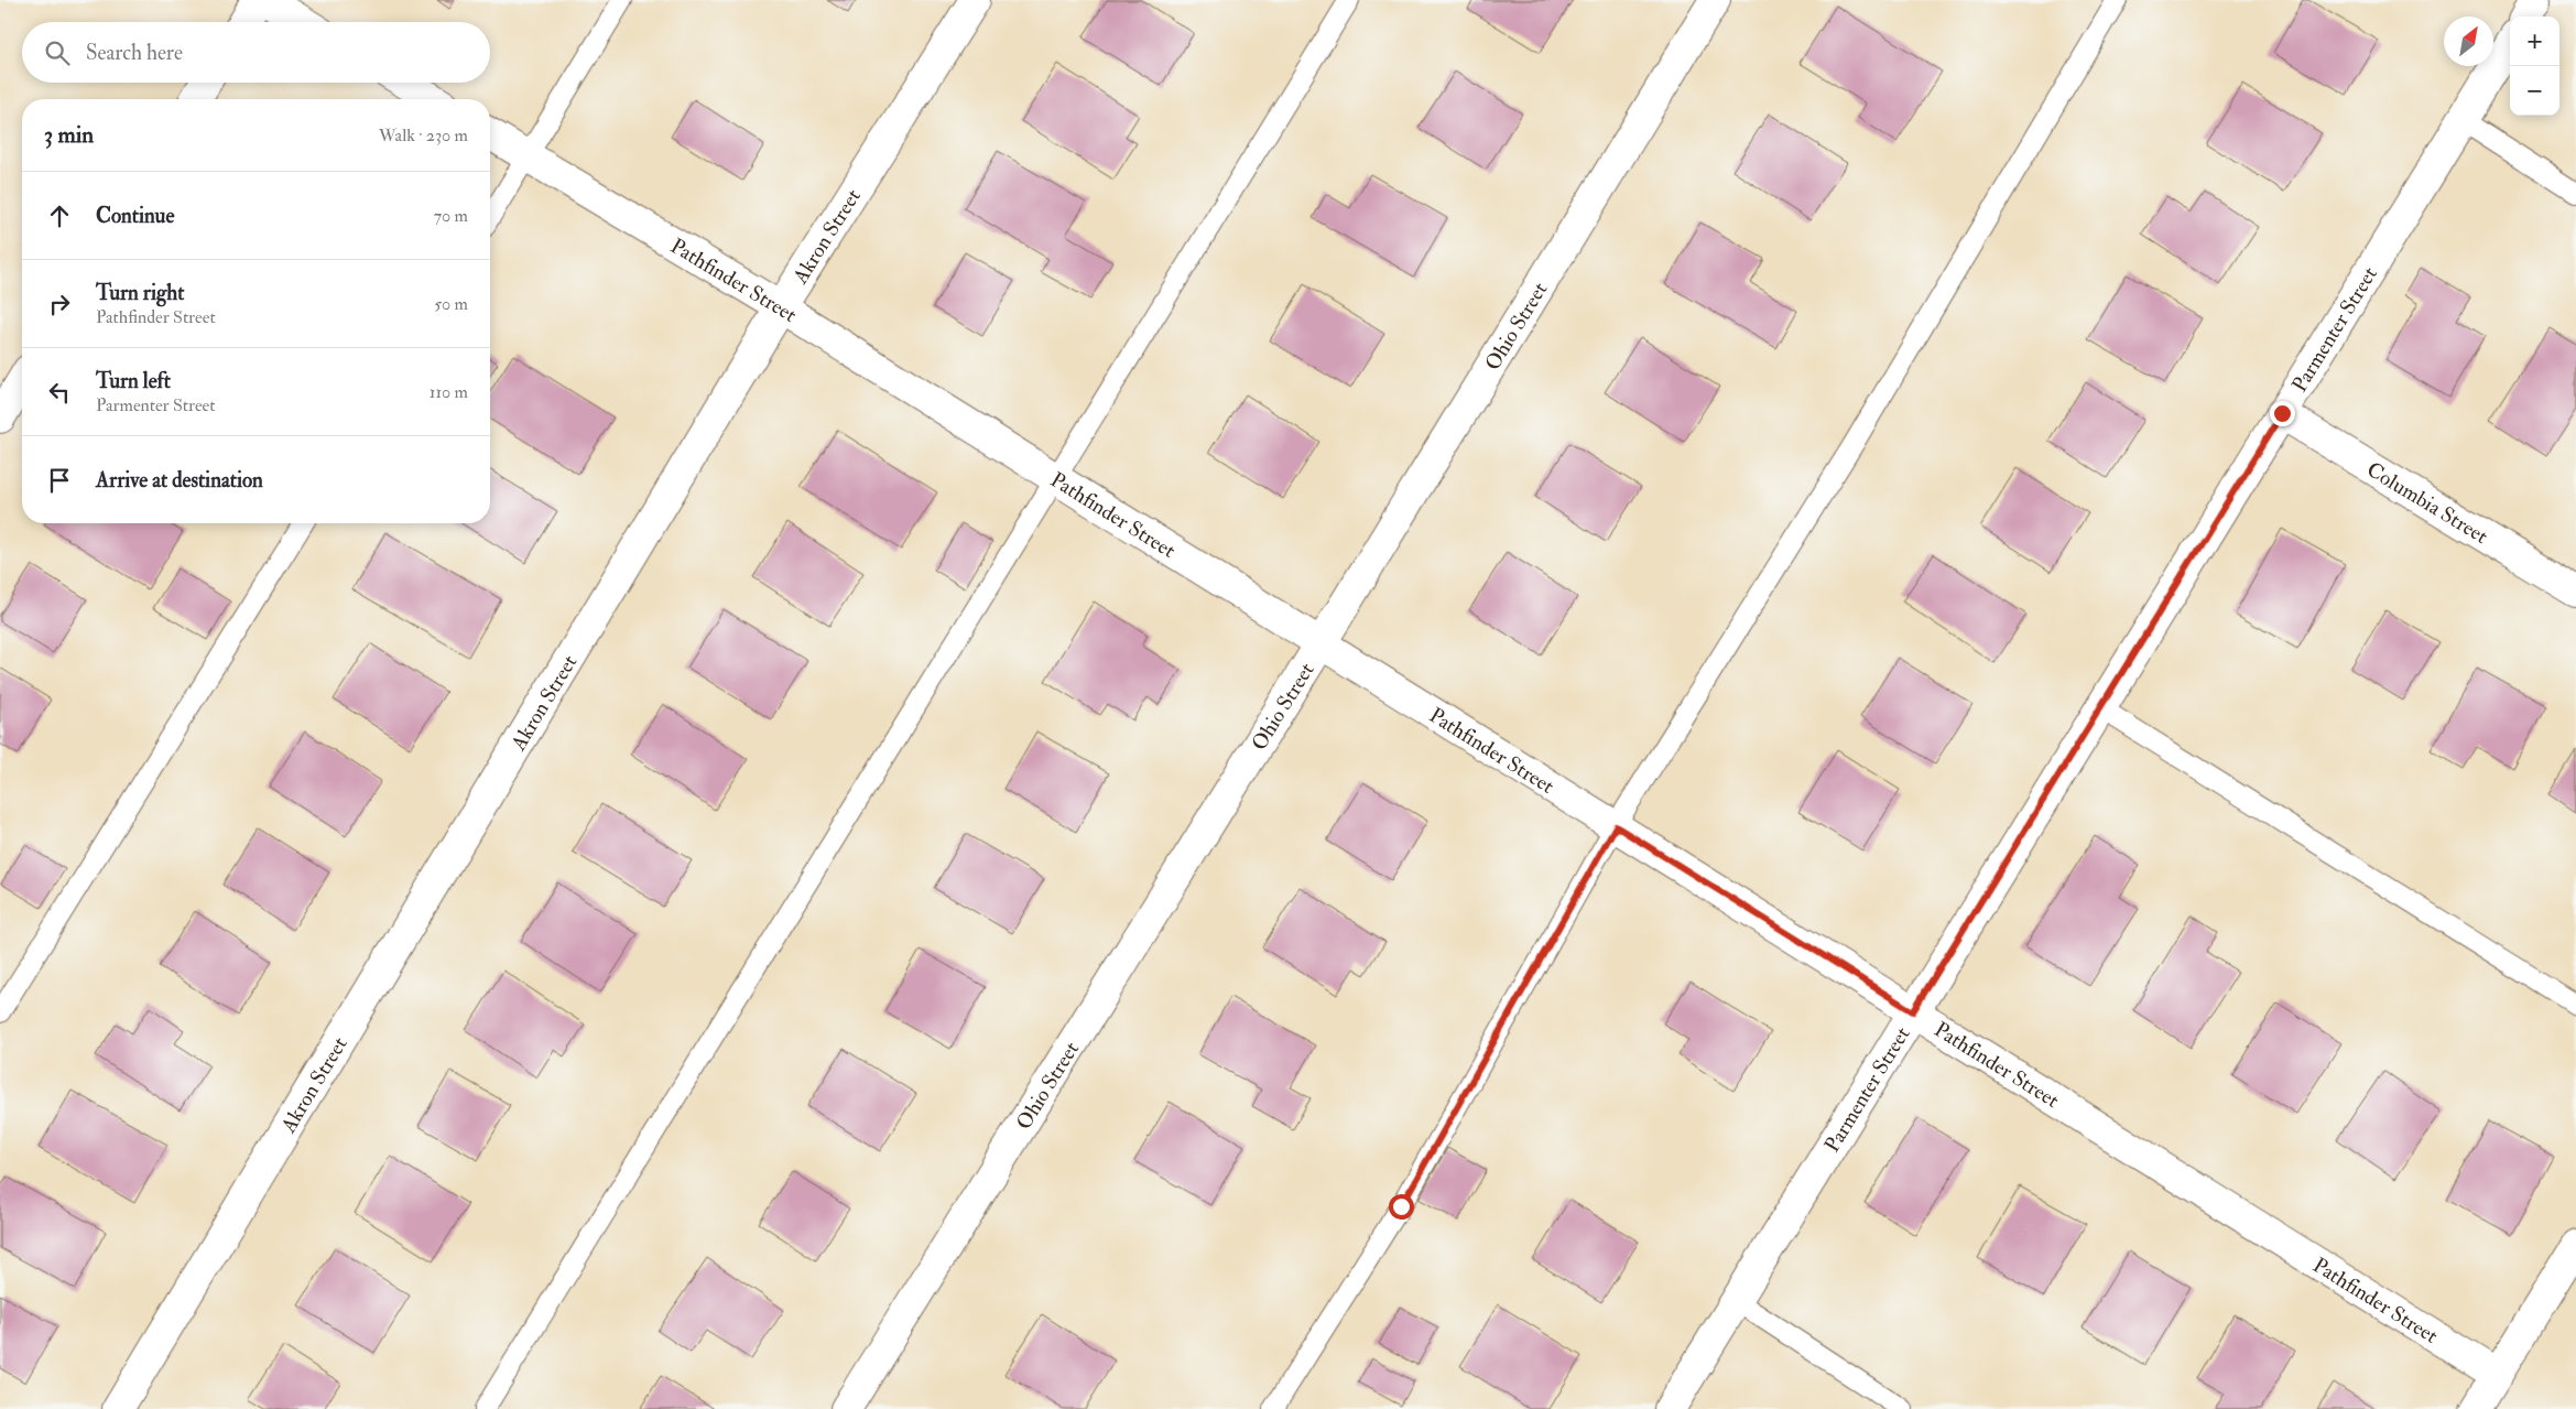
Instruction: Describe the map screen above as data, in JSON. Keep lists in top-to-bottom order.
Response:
{
  "streets": {
    "street": [
      "Akron Street",
      "Pathfinder Street",
      "Ohio Street",
      "Parmenter Street",
      "Columbia Street"
    ]
  },
  "crossings": [
    ["Akron Street", "Pathfinder Street"],
    ["Pathfinder Street", "Ohio Street"],
    ["Pathfinder Street", "Parmenter Street"],
    ["Parmenter Street", "Columbia Street"]
  ],
  "north": "top right",
  "page": {
    "map_buttons": ["+", "−"],
    "search": "Search here",
    "heading": ["3 min", "Walk · 230 m"],
    "list": [
      ["Continue", "70 m"],
      ["Turn right", "Pathfinder Street", "50 m"],
      ["Turn left", "Parmenter Street", "110 m"],
      "Arrive at destination"
    ]
  }
}
